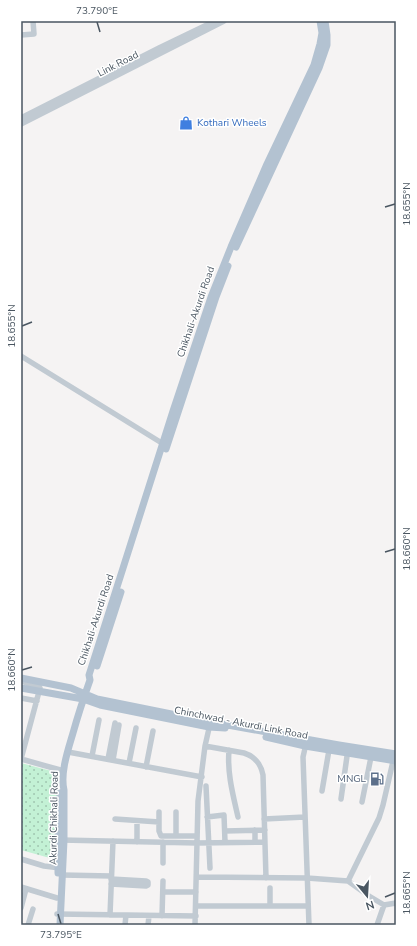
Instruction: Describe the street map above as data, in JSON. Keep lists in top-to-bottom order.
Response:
{
  "streets": {
    "main road": ["Chikhali-Akurdi Road", "Chinchwad - Akurdi Link Road", "Akurdi Chikhali Road"],
    "street": ["Link Road"]
  },
  "crossings": [
    ["Chikhali-Akurdi Road", "Chinchwad - Akurdi Link Road"],
    ["Chikhali-Akurdi Road", "Akurdi Chikhali Road"],
    ["Chinchwad - Akurdi Link Road", "Akurdi Chikhali Road"]
  ],
  "places": {
    "shop": ["Kothari Wheels"],
    "fuel station": ["MNGL"]
  },
  "north": "bottom",
  "coordinates": [
    "73.790°E",
    "18.655°N",
    "18.660°N",
    "18.665°N",
    "73.795°E"
  ]
}
